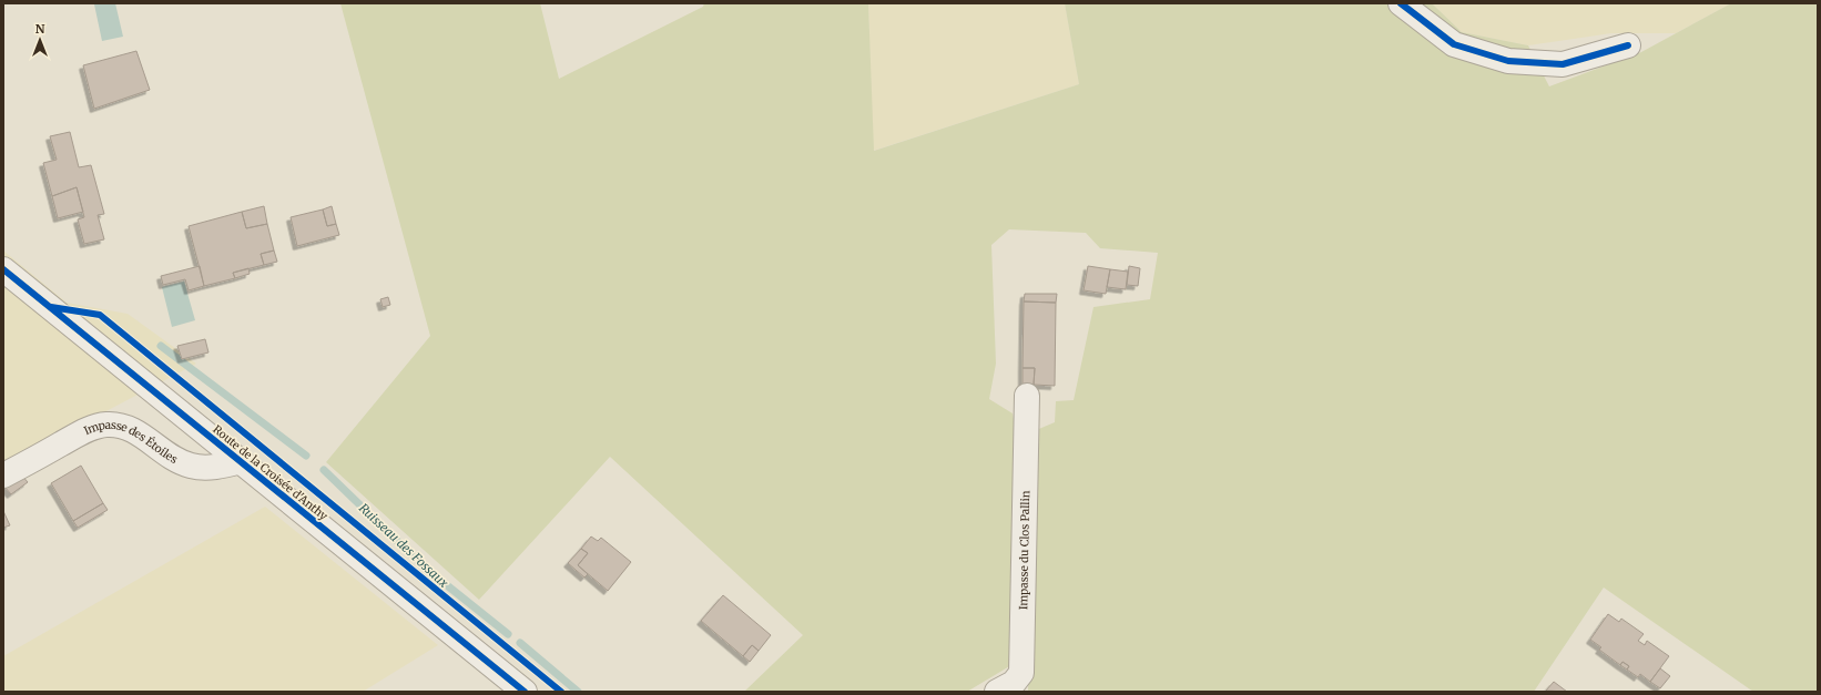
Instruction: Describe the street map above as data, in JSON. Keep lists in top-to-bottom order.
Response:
{
  "streets": {
    "street": ["Impasse des Étoiles", "Route de la Croisée d'Anthy", "Impasse du Clos Pallin"]
  },
  "crossings": [
    ["Impasse des Étoiles", "Route de la Croisée d'Anthy"]
  ],
  "water": ["Ruisseau des Fossaux"],
  "north": "top"
}
